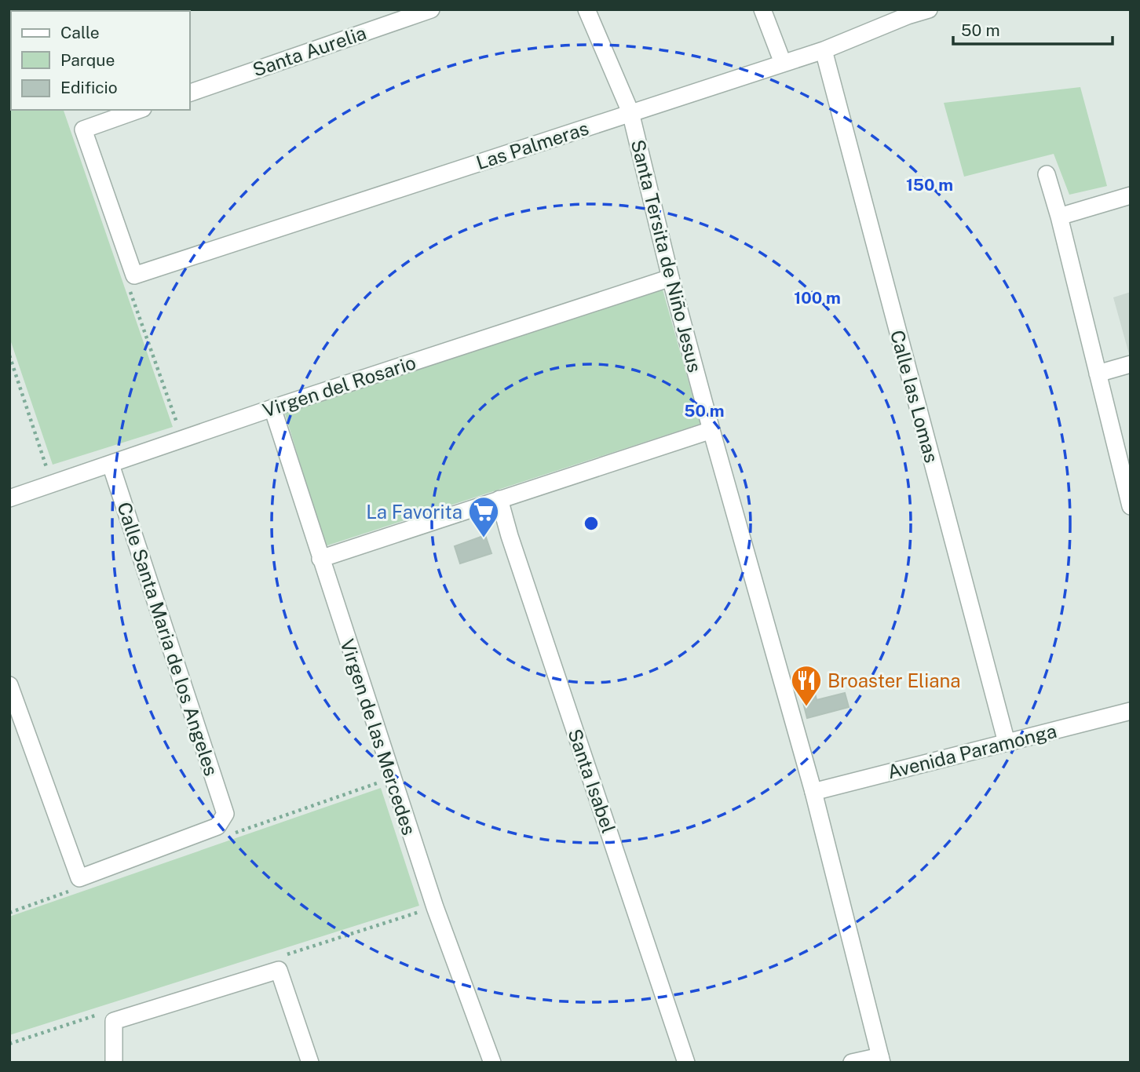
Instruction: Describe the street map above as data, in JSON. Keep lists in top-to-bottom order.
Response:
{
  "streets": {
    "street": [
      "Santa Aurelia",
      "Las Palmeras",
      "Santa Tersita de Niño Jesus",
      "Virgen del Rosario",
      "Calle las Lomas",
      "Calle Santa Maria de los Angeles",
      "Virgen de las Mercedes",
      "Avenida Paramonga",
      "Santa Isabel"
    ]
  },
  "crossings": [
    ["Las Palmeras", "Santa Tersita de Niño Jesus"],
    ["Las Palmeras", "Calle las Lomas"],
    ["Santa Tersita de Niño Jesus", "Virgen del Rosario"],
    ["Santa Tersita de Niño Jesus", "Avenida Paramonga"],
    ["Virgen del Rosario", "Calle Santa Maria de los Angeles"],
    ["Virgen del Rosario", "Virgen de las Mercedes"],
    ["Calle las Lomas", "Avenida Paramonga"]
  ],
  "places": {
    "supermarket": ["La Favorita"],
    "restaurant": ["Broaster Eliana"]
  },
  "legend": ["Calle", "Parque", "Edificio"],
  "scale_bar": "50 m",
  "rings": ["150 m", "100 m", "50 m"]
}
